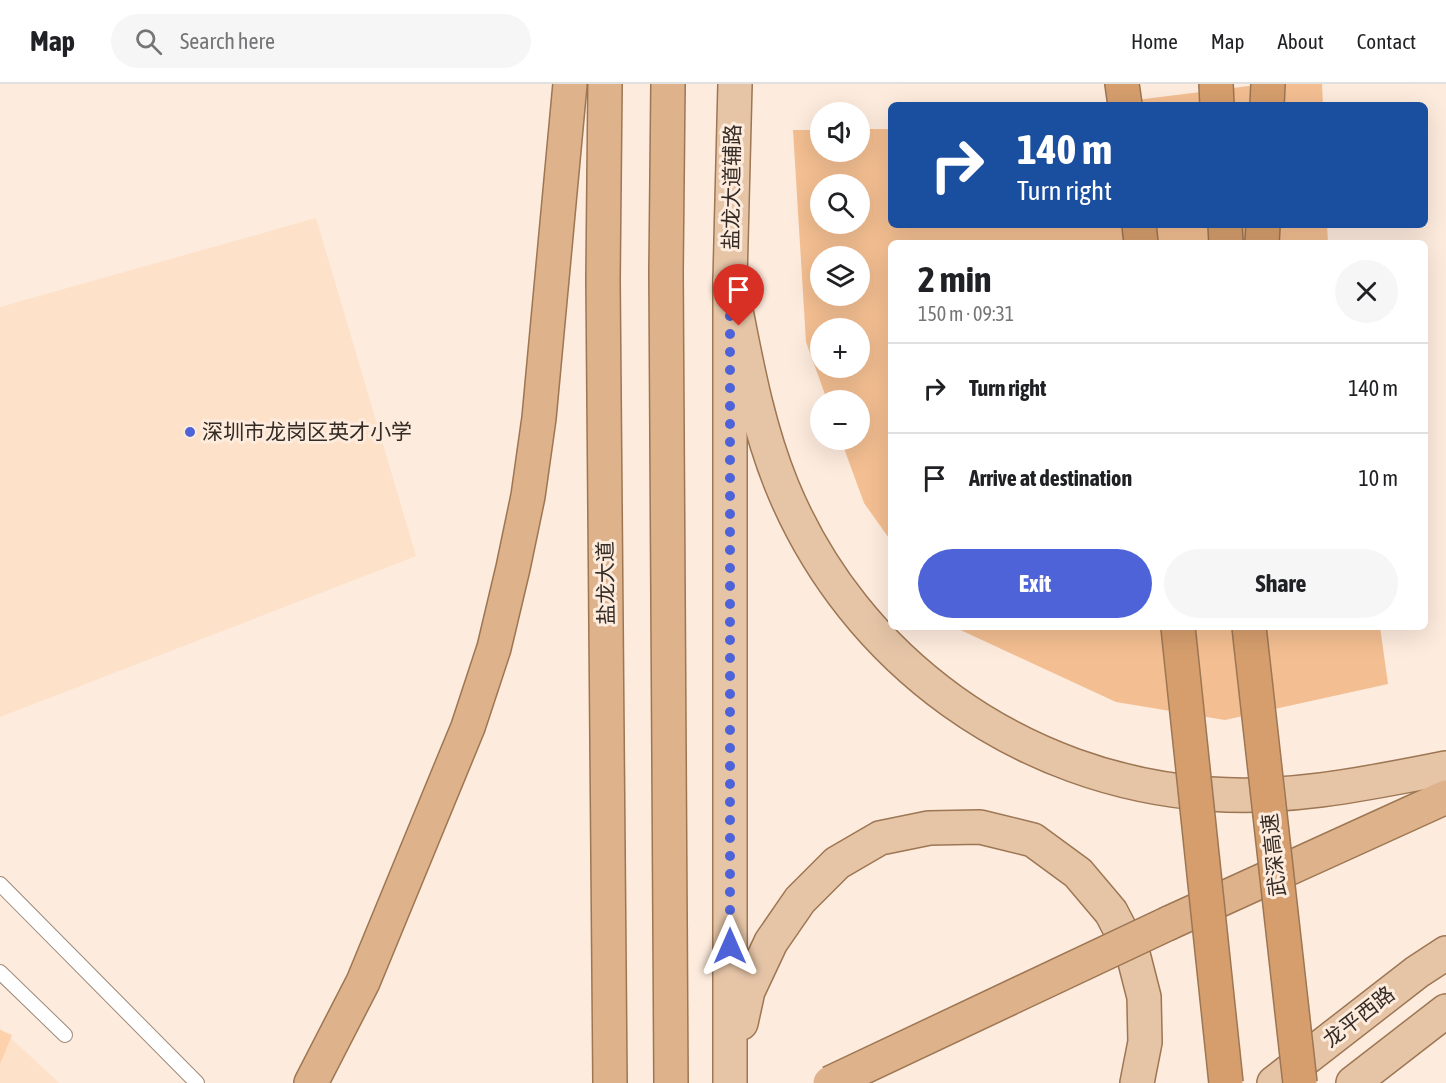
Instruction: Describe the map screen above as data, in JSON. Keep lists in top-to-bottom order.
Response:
{
  "streets": {
    "highway": ["盐龙大道", "武深高速"],
    "main road": ["盐龙大道辅路", "龙平西路"]
  },
  "places": ["深圳市龙岗区英才小学"],
  "page": {
    "header": "Map",
    "search": "Search here",
    "nav": [
      "Home",
      "Map",
      "About",
      "Contact"
    ],
    "map_buttons": ["+", "−"],
    "turn": ["140 m", "Turn right"],
    "heading": ["2 min", "150 m · 09:31"],
    "list": [
      {
        "name": "Turn right",
        "value": "140 m"
      },
      {
        "name": "Arrive at destination",
        "value": "10 m"
      }
    ],
    "buttons": ["Exit", "Share"]
  }
}
